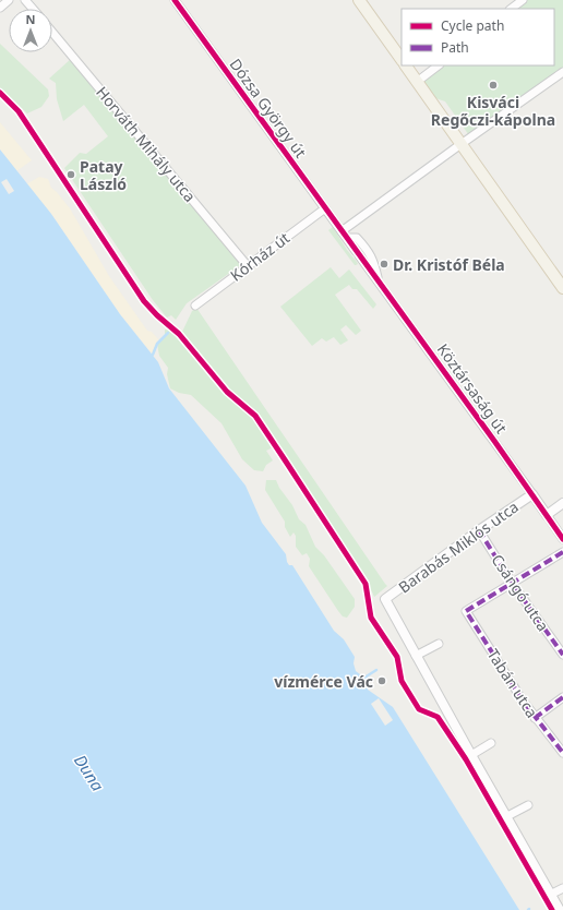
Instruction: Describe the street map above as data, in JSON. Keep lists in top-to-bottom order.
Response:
{
  "streets": {
    "street": [
      "Dózsa György út",
      "Horváth Mihály utca",
      "Kórház út",
      "Köztársaság út",
      "Barabás Miklós utca",
      "Csángó utca",
      "Tabán utca"
    ]
  },
  "crossings": [
    ["Dózsa György út", "Kórház út"],
    ["Dózsa György út", "Köztársaság út"],
    ["Horváth Mihály utca", "Kórház út"],
    ["Köztársaság út", "Barabás Miklós utca"],
    ["Barabás Miklós utca", "Csángó utca"],
    ["Csángó utca", "Tabán utca"]
  ],
  "water": ["Duna"],
  "places": [
    "Kisváci Regőczi-kápolna",
    "Patay László",
    "Dr. Kristóf Béla",
    "vízmérce Vác"
  ],
  "legend": ["Cycle path", "Path"],
  "north": "top"
}
